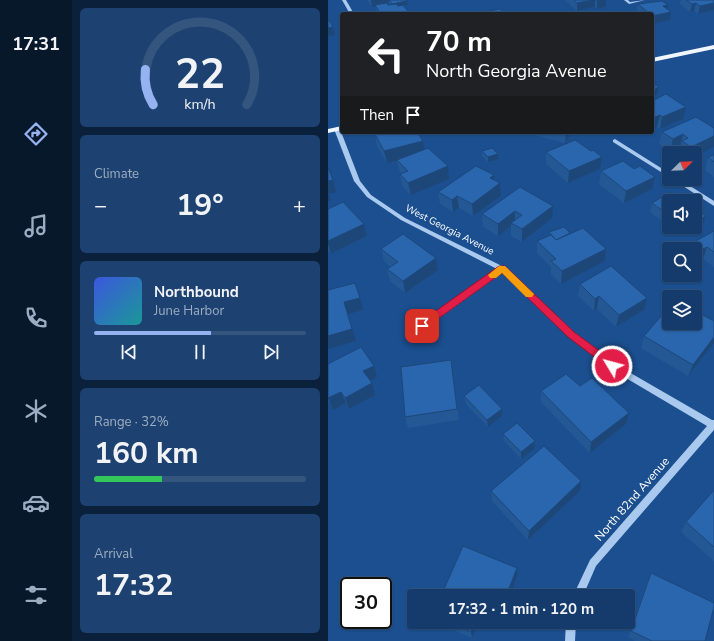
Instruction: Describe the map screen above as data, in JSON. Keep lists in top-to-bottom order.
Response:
{
  "streets": {
    "street": ["West Georgia Avenue", "North 82nd Avenue"]
  },
  "crossings": [
    ["West Georgia Avenue", "North 82nd Avenue"]
  ],
  "north": "top right",
  "page": {
    "tabs": "17:31",
    "turn": ["70 m", "North Georgia Avenue"],
    "then": "Then",
    "tile": [
      "Climate",
      ["Range · 32%", "160 km"],
      ["Arrival", "17:32"]
    ],
    "heat": ["−", "19°", "+"],
    "song": ["Northbound", "June Harbor"],
    "limit": "30",
    "trip": "17:32 · 1 min · 120 m",
    "gauge": ["22", "km/h"]
  }
}
